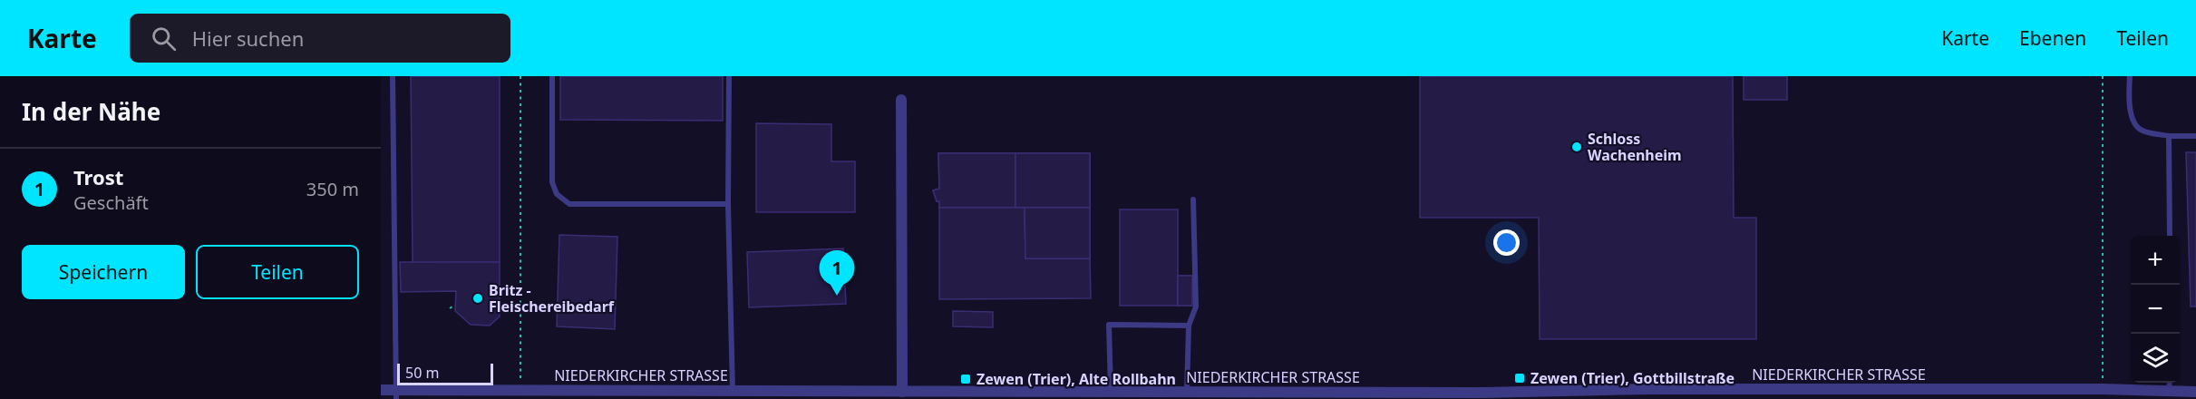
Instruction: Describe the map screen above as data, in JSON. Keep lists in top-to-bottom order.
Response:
{
  "streets": {
    "street": ["NIEDERKIRCHER STRASSE"]
  },
  "places": {
    "other": ["Schloss Wachenheim", "Britz - Fleischereibedarf"],
    "transit": ["Zewen (Trier), Gottbillstraße", "Zewen (Trier), Alte Rollbahn"]
  },
  "scale_bar": "50 m",
  "page": {
    "header": "Karte",
    "search": "Hier suchen",
    "nav": ["Karte", "Ebenen", "Teilen"],
    "heading": "In der Nähe",
    "list": [
      {
        "mark": "1",
        "name": "Trost",
        "note": "Geschäft",
        "value": "350 m"
      }
    ],
    "buttons": ["Speichern", "Teilen"],
    "map_buttons": ["+", "−"],
    "pins": "1",
    "scale": "50 m"
  }
}
